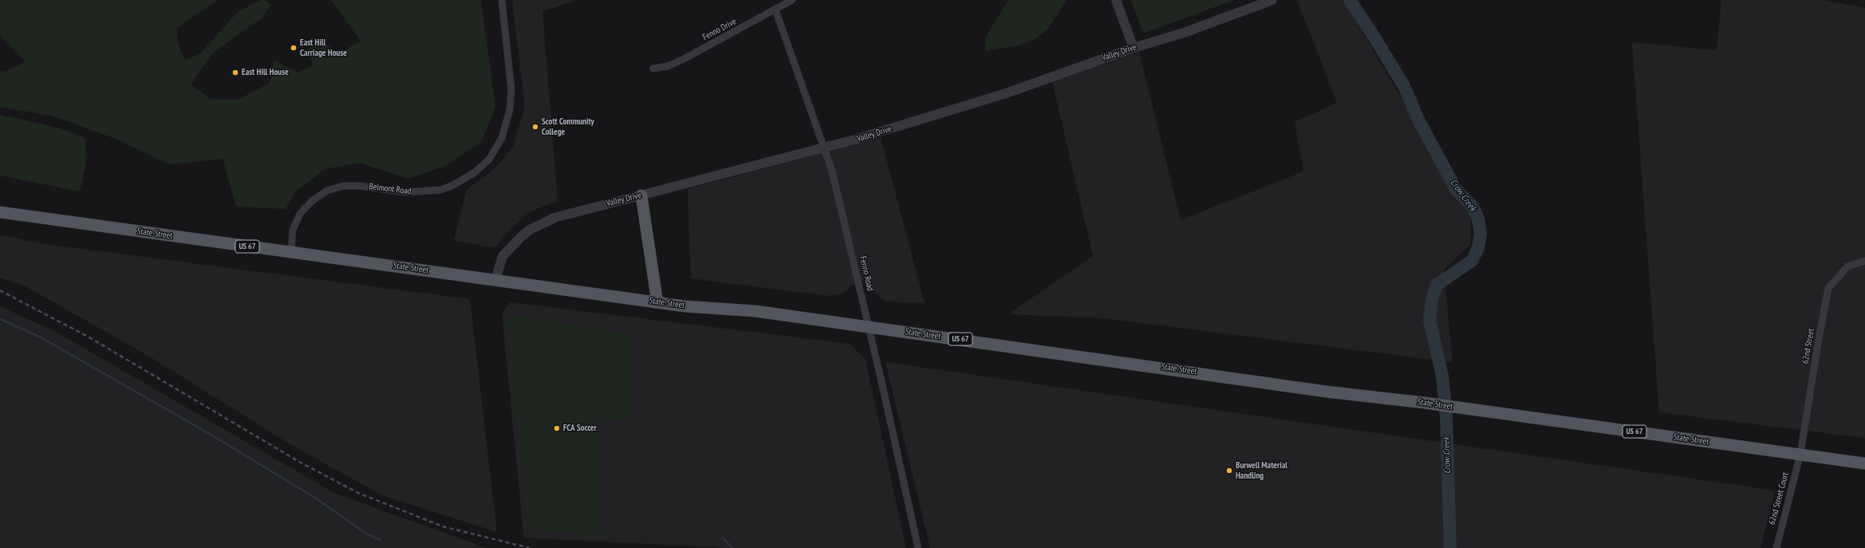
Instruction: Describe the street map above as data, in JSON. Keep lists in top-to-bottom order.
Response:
{
  "streets": {
    "main road": ["State Street", "US 67"],
    "street": [
      "Fenno Drive",
      "Valley Drive",
      "Belmont Road",
      "Fenno Road",
      "62nd Street",
      "62nd Street Court"
    ]
  },
  "crossings": [
    ["Fenno Drive", "Fenno Road"],
    ["Valley Drive", "State Street"],
    ["Valley Drive", "Fenno Road"],
    ["Belmont Road", "State Street"],
    ["State Street", "Fenno Road"],
    ["State Street", "62nd Street"],
    ["State Street", "62nd Street Court"],
    ["62nd Street", "62nd Street Court"]
  ],
  "water": ["Crow Creek"],
  "places": [
    "East Hill Carriage House",
    "East Hill House",
    "Scott Community College",
    "FCA Soccer",
    "Burwell Material Handling"
  ]
}
